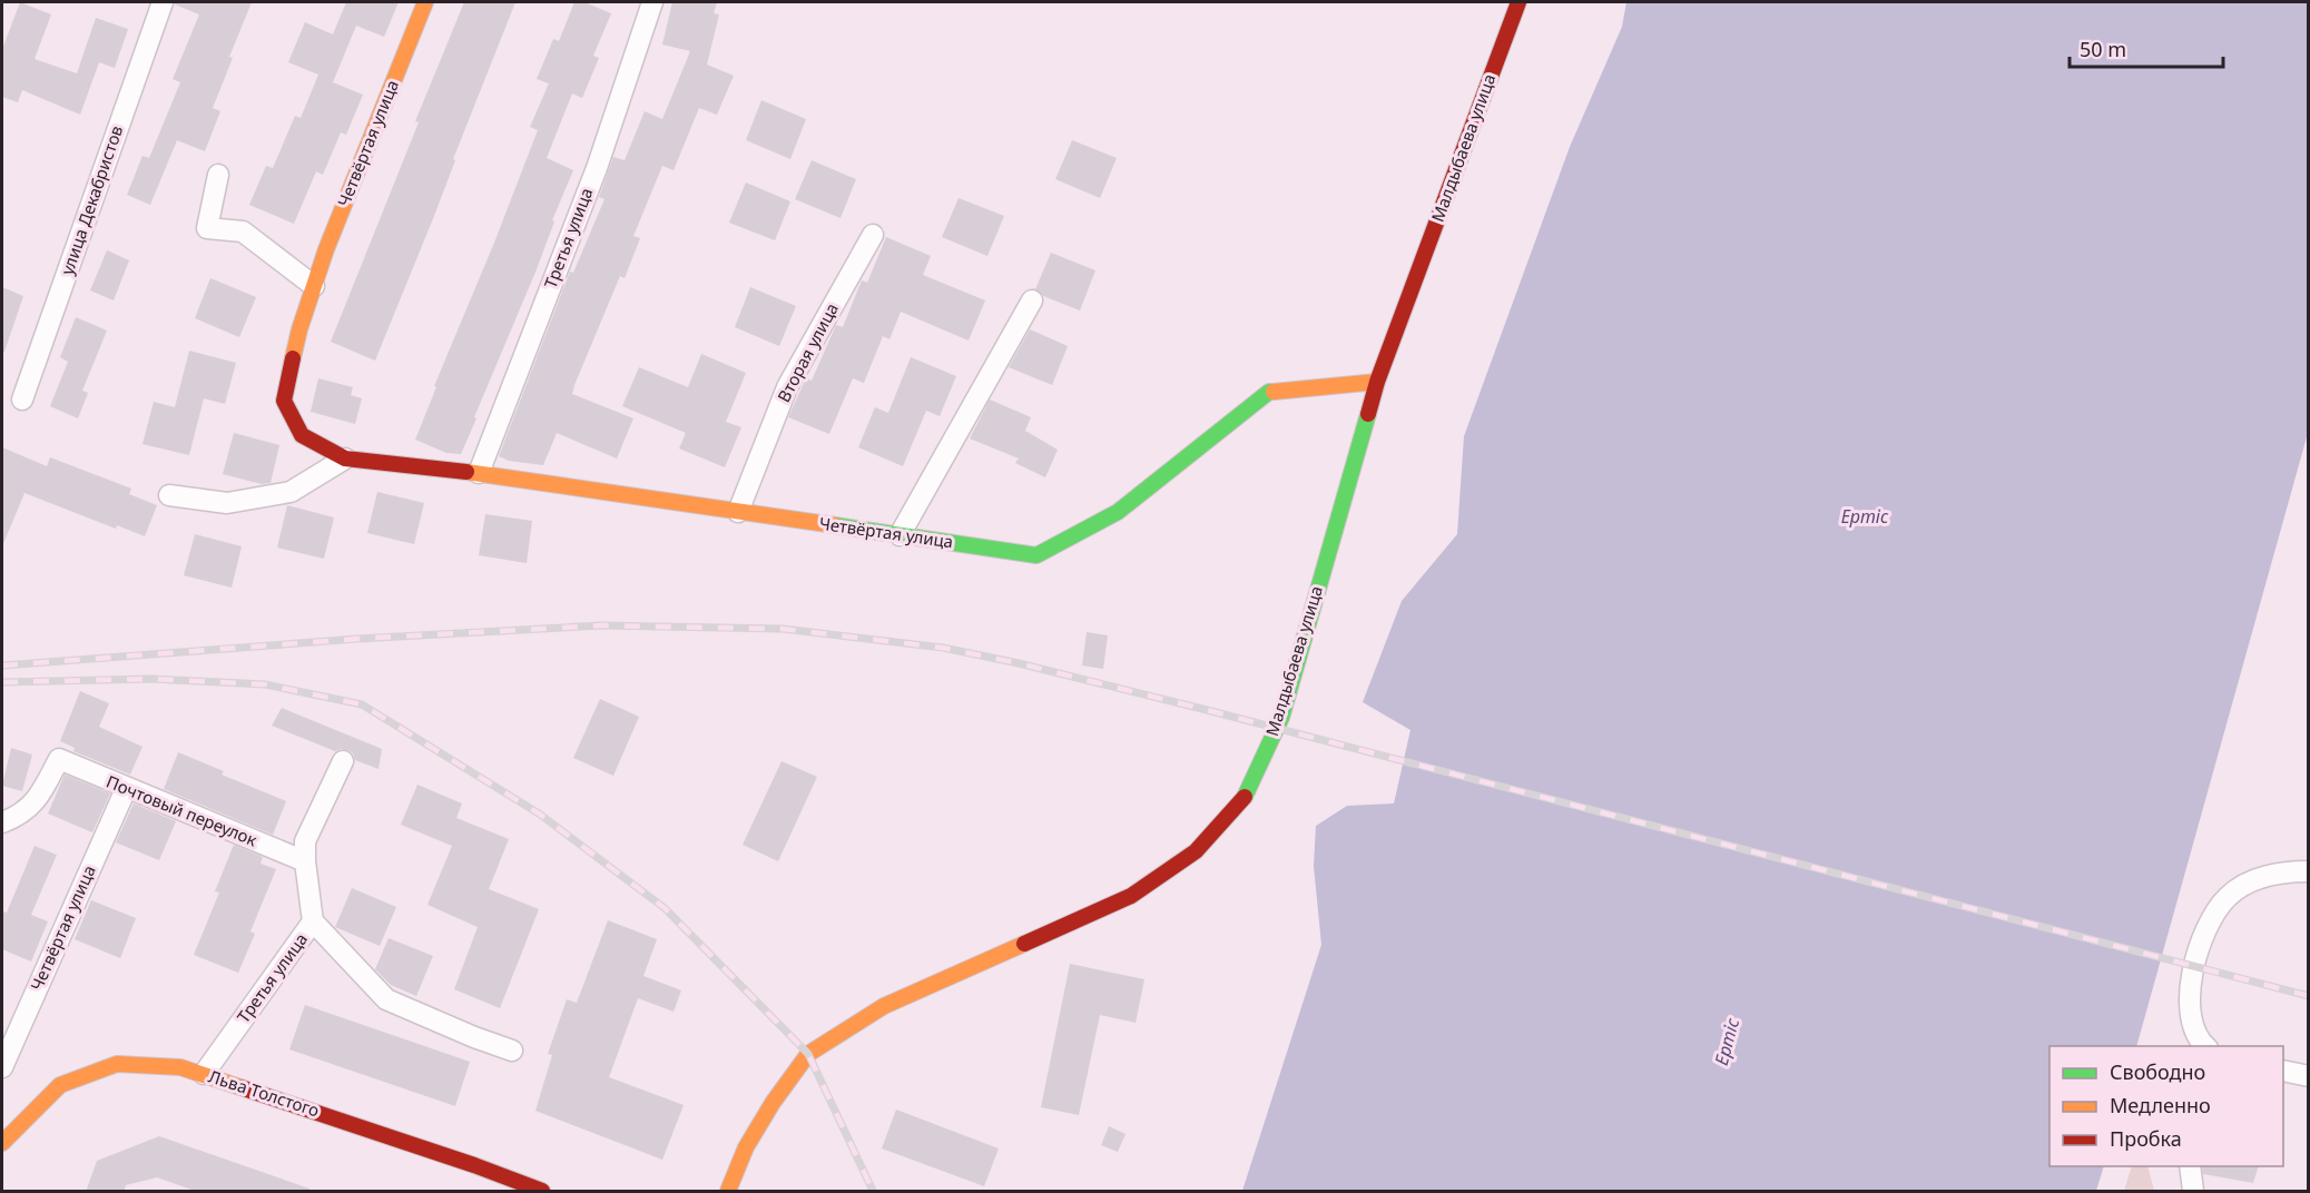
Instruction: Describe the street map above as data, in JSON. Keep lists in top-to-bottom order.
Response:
{
  "streets": {
    "street": [
      "Четвёртая улица",
      "Малдыбаева улица",
      "улица Декабристов",
      "Третья улица",
      "Вторая улица",
      "Почтовый переулок",
      "Льва Толстого"
    ]
  },
  "crossings": [
    ["Четвёртая улица", "Малдыбаева улица"],
    ["Четвёртая улица", "Третья улица"],
    ["Четвёртая улица", "Вторая улица"],
    ["Четвёртая улица", "Почтовый переулок"],
    ["Третья улица", "Почтовый переулок"],
    ["Третья улица", "Льва Толстого"]
  ],
  "water": ["Ертіс"],
  "legend": ["Свободно", "Медленно", "Пробка"],
  "scale_bar": "50 m"
}
